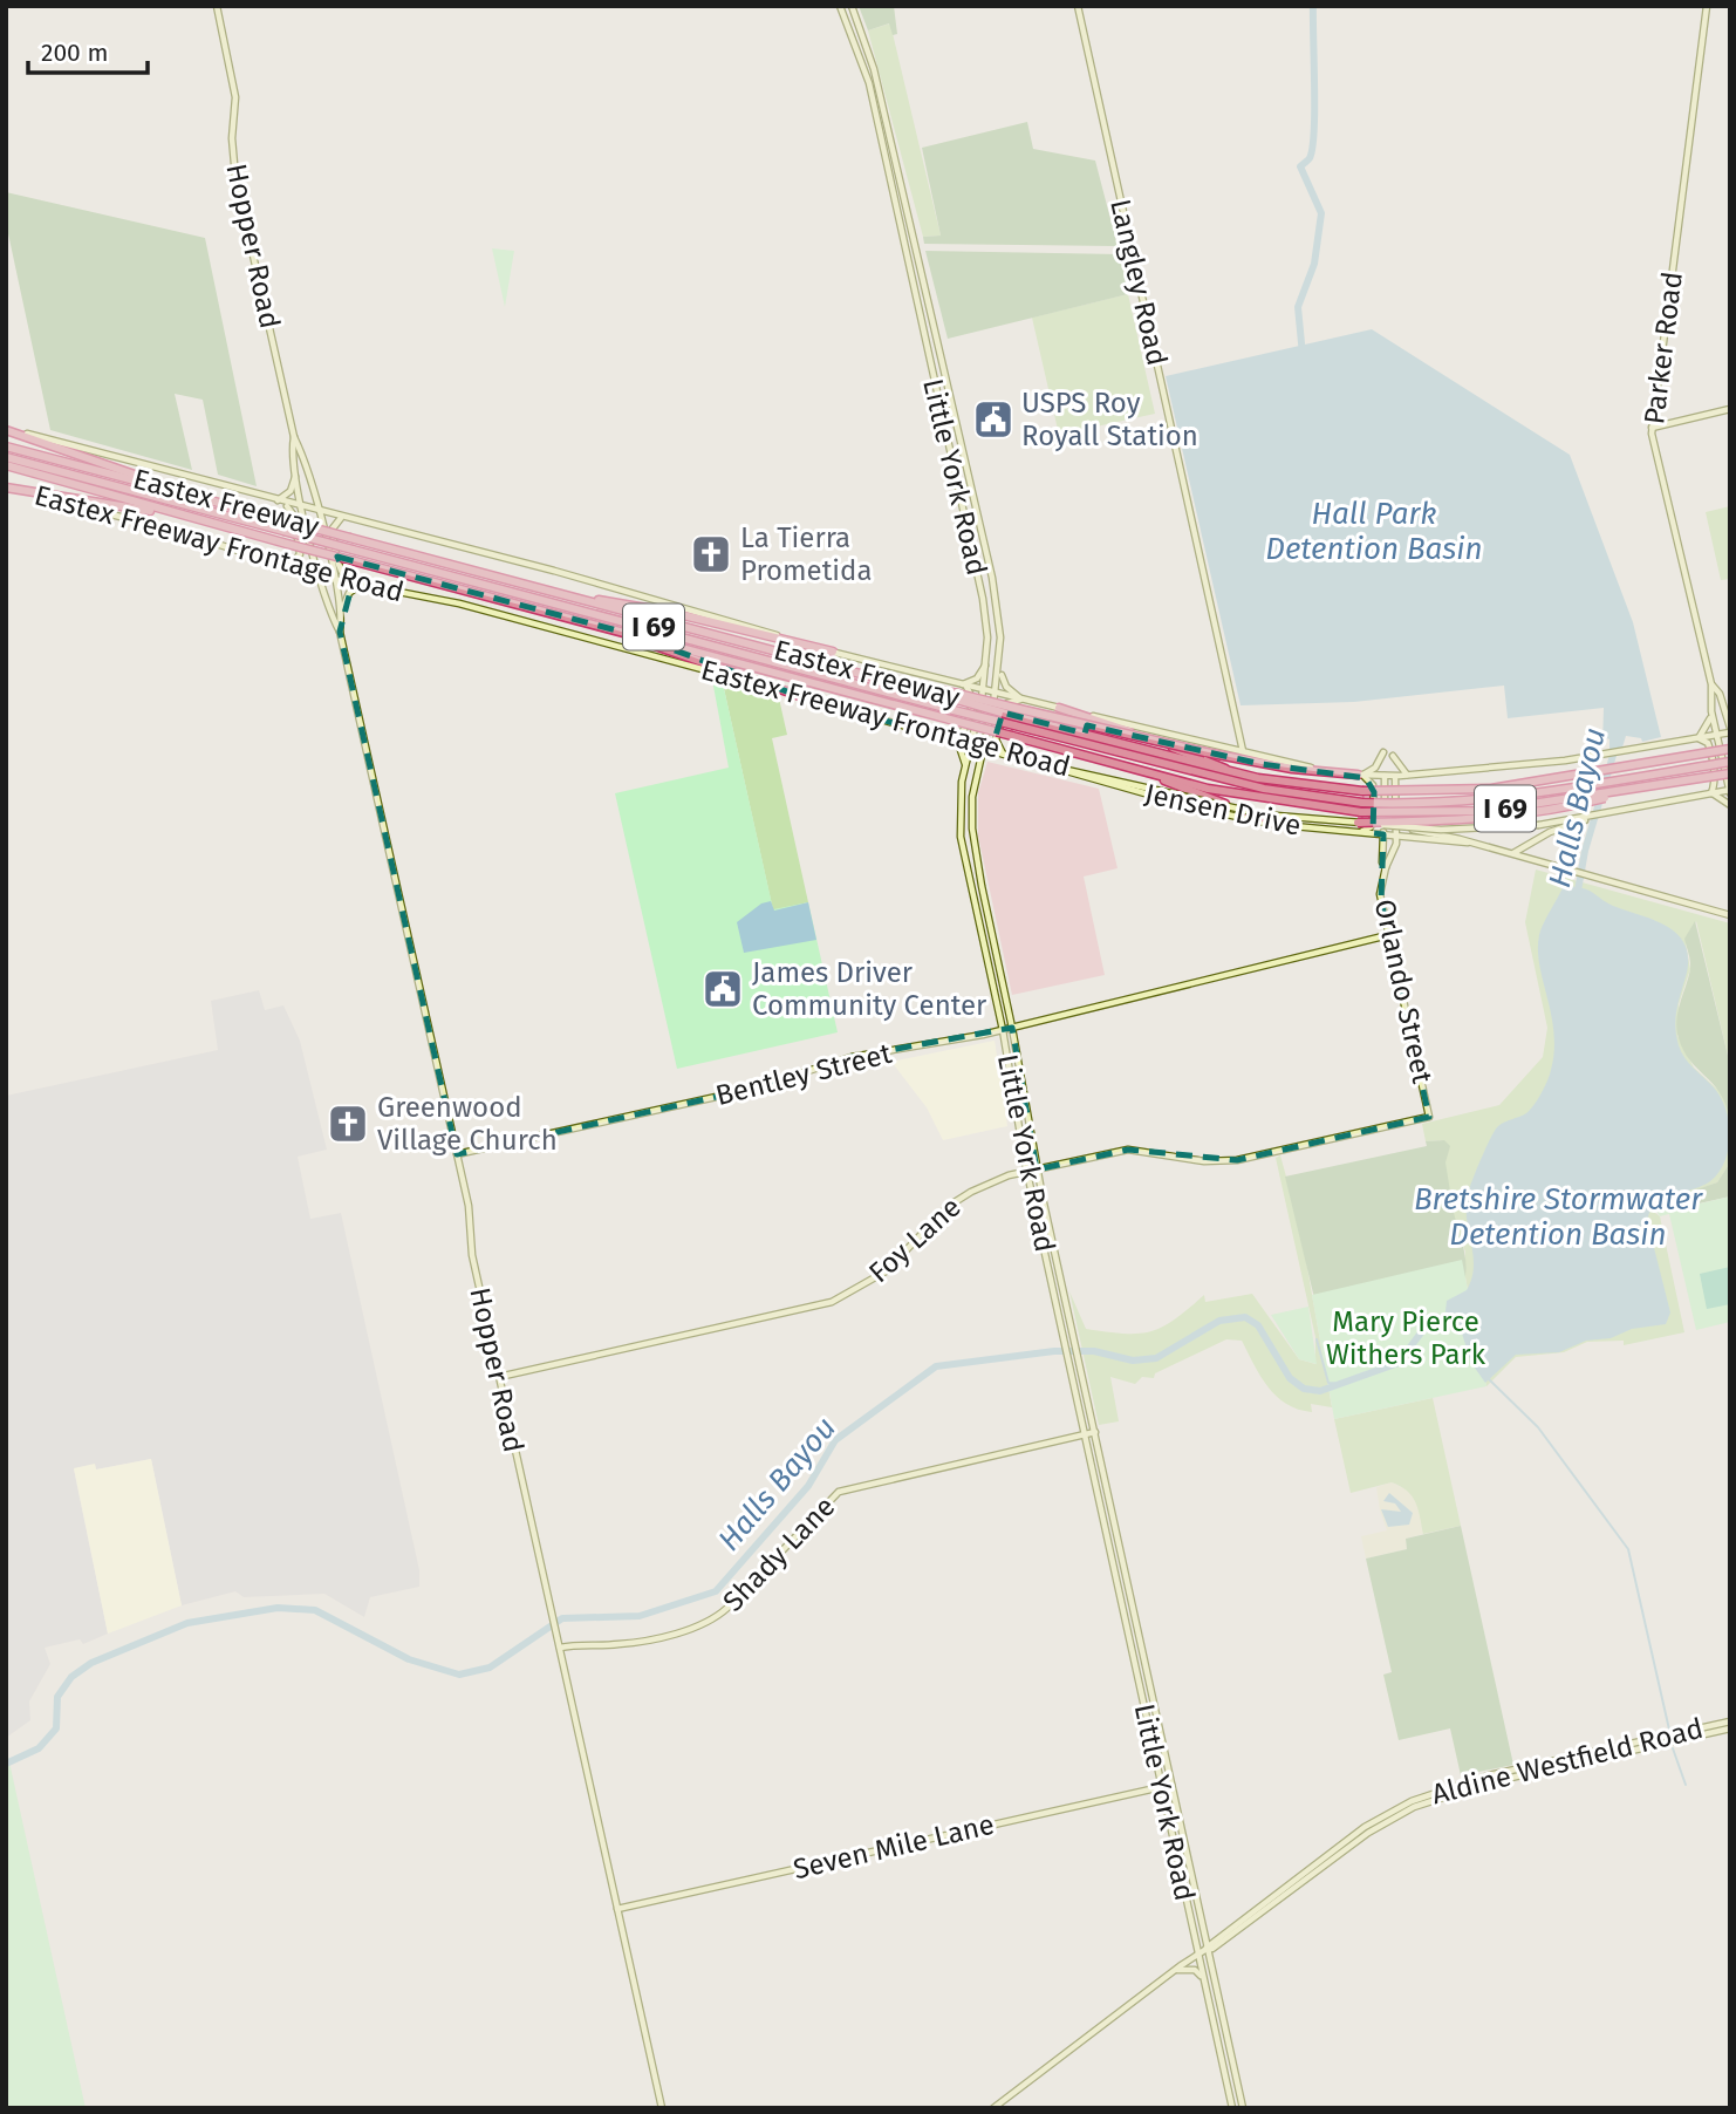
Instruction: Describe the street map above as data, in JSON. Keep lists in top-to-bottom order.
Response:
{
  "streets": {
    "highway": ["Eastex Freeway", "I 69"],
    "main road": [
      "Hopper Road",
      "Langley Road",
      "Parker Road",
      "Little York Road",
      "Eastex Freeway Frontage Road",
      "Jensen Drive",
      "Orlando Street",
      "Bentley Street",
      "Foy Lane",
      "Shady Lane",
      "Aldine Westfield Road",
      "Seven Mile Lane"
    ]
  },
  "crossings": [
    ["Hopper Road", "Eastex Freeway Frontage Road"],
    ["Hopper Road", "Bentley Street"],
    ["Hopper Road", "Foy Lane"],
    ["Hopper Road", "Shady Lane"],
    ["Hopper Road", "Seven Mile Lane"],
    ["Langley Road", "Eastex Freeway Frontage Road"],
    ["Parker Road", "Eastex Freeway Frontage Road"],
    ["Little York Road", "Eastex Freeway Frontage Road"],
    ["Little York Road", "Bentley Street"],
    ["Little York Road", "Foy Lane"],
    ["Little York Road", "Shady Lane"],
    ["Little York Road", "Aldine Westfield Road"],
    ["Little York Road", "Seven Mile Lane"],
    ["Eastex Freeway", "Eastex Freeway Frontage Road"],
    ["Eastex Freeway", "I 69"],
    ["Eastex Freeway Frontage Road", "Jensen Drive"],
    ["Eastex Freeway Frontage Road", "Orlando Street"],
    ["Jensen Drive", "Orlando Street"],
    ["Orlando Street", "Bentley Street"],
    ["Orlando Street", "Foy Lane"]
  ],
  "water": ["Hall Park Detention Basin", "Halls Bayou", "Bretshire Stormwater Detention Basin"],
  "parks": ["Mary Pierce Withers Park"],
  "places": {
    "public building": ["USPS Roy Royall Station", "James Driver Community Center"],
    "church": ["La Tierra Prometida", "Greenwood Village Church"]
  },
  "scale_bar": "200 m"
}
